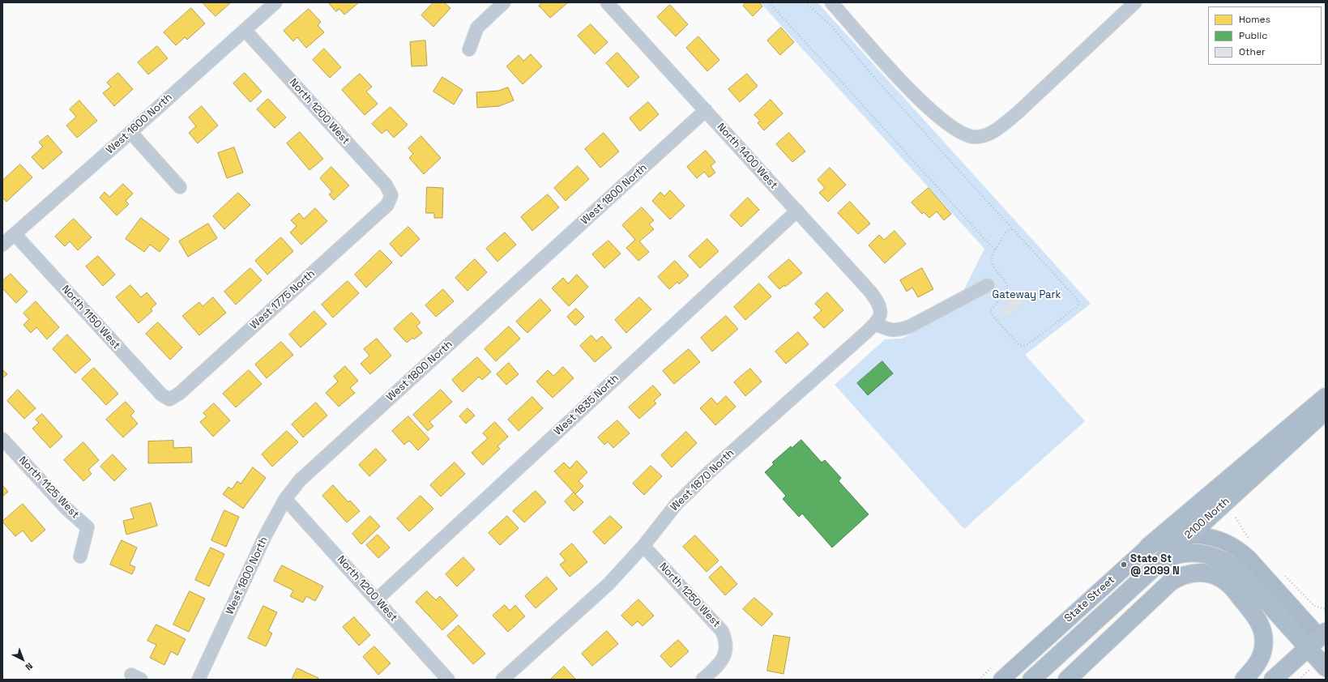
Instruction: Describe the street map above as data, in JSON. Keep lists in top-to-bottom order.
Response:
{
  "streets": {
    "highway": ["2100 North"],
    "main road": ["State Street"],
    "street": [
      "North 1200 West",
      "West 1600 North",
      "North 1400 West",
      "West 1800 North",
      "West 1775 North",
      "North 1150 West",
      "West 1835 North",
      "West 1870 North",
      "North 1125 West",
      "North 1250 West"
    ]
  },
  "crossings": [
    ["North 1200 West", "West 1600 North"],
    ["North 1200 West", "West 1800 North"],
    ["North 1200 West", "West 1775 North"],
    ["North 1200 West", "West 1835 North"],
    ["West 1600 North", "North 1150 West"],
    ["North 1400 West", "West 1800 North"],
    ["North 1400 West", "West 1835 North"],
    ["North 1400 West", "West 1870 North"],
    ["West 1775 North", "North 1150 West"],
    ["West 1870 North", "North 1250 West"],
    ["2100 North", "State Street"]
  ],
  "parks": ["Gateway Park"],
  "places": ["State St @ 2099 N"],
  "legend": ["Homes", "Public", "Other"],
  "north": "bottom right"
}
